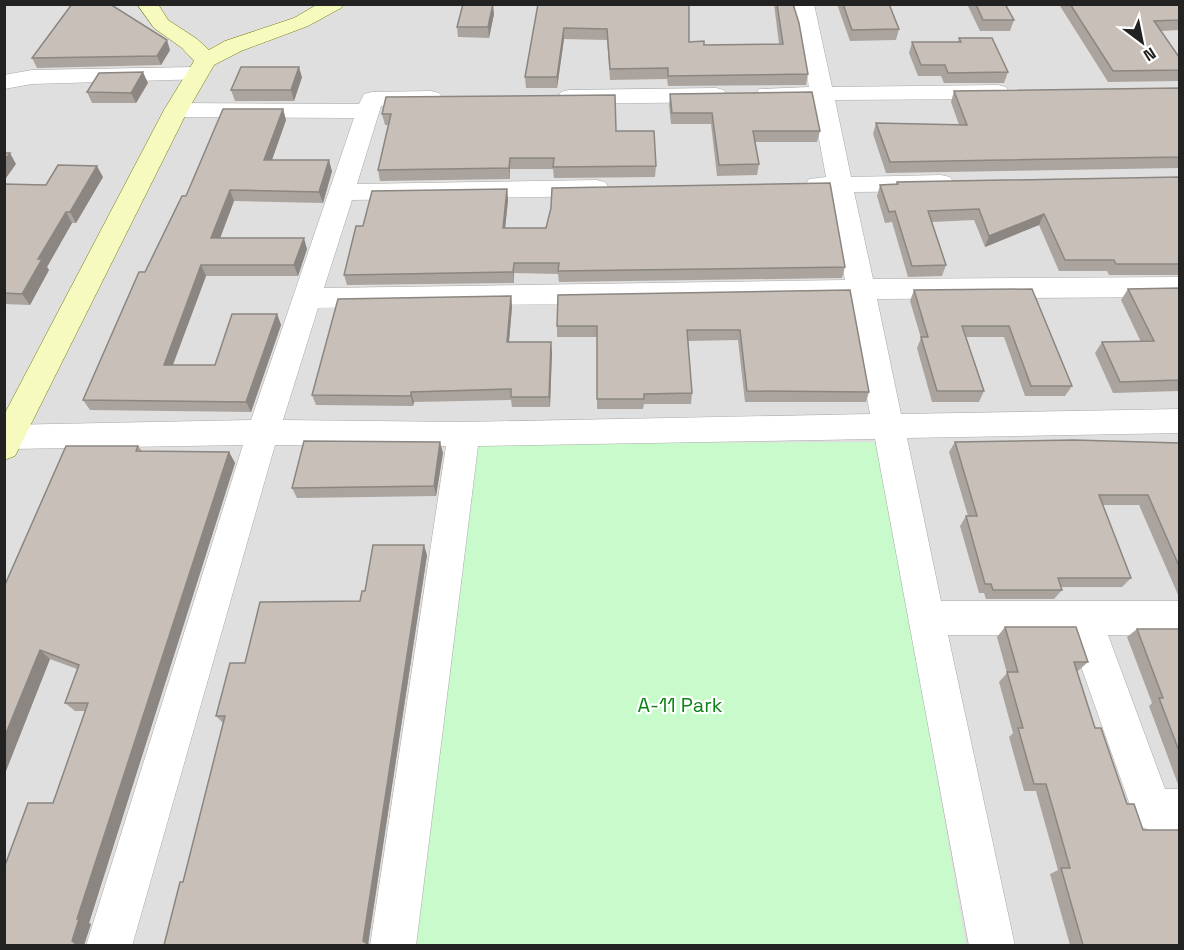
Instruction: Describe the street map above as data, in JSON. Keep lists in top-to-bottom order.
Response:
{
  "parks": ["A-11 Park"],
  "north": "bottom right"
}
